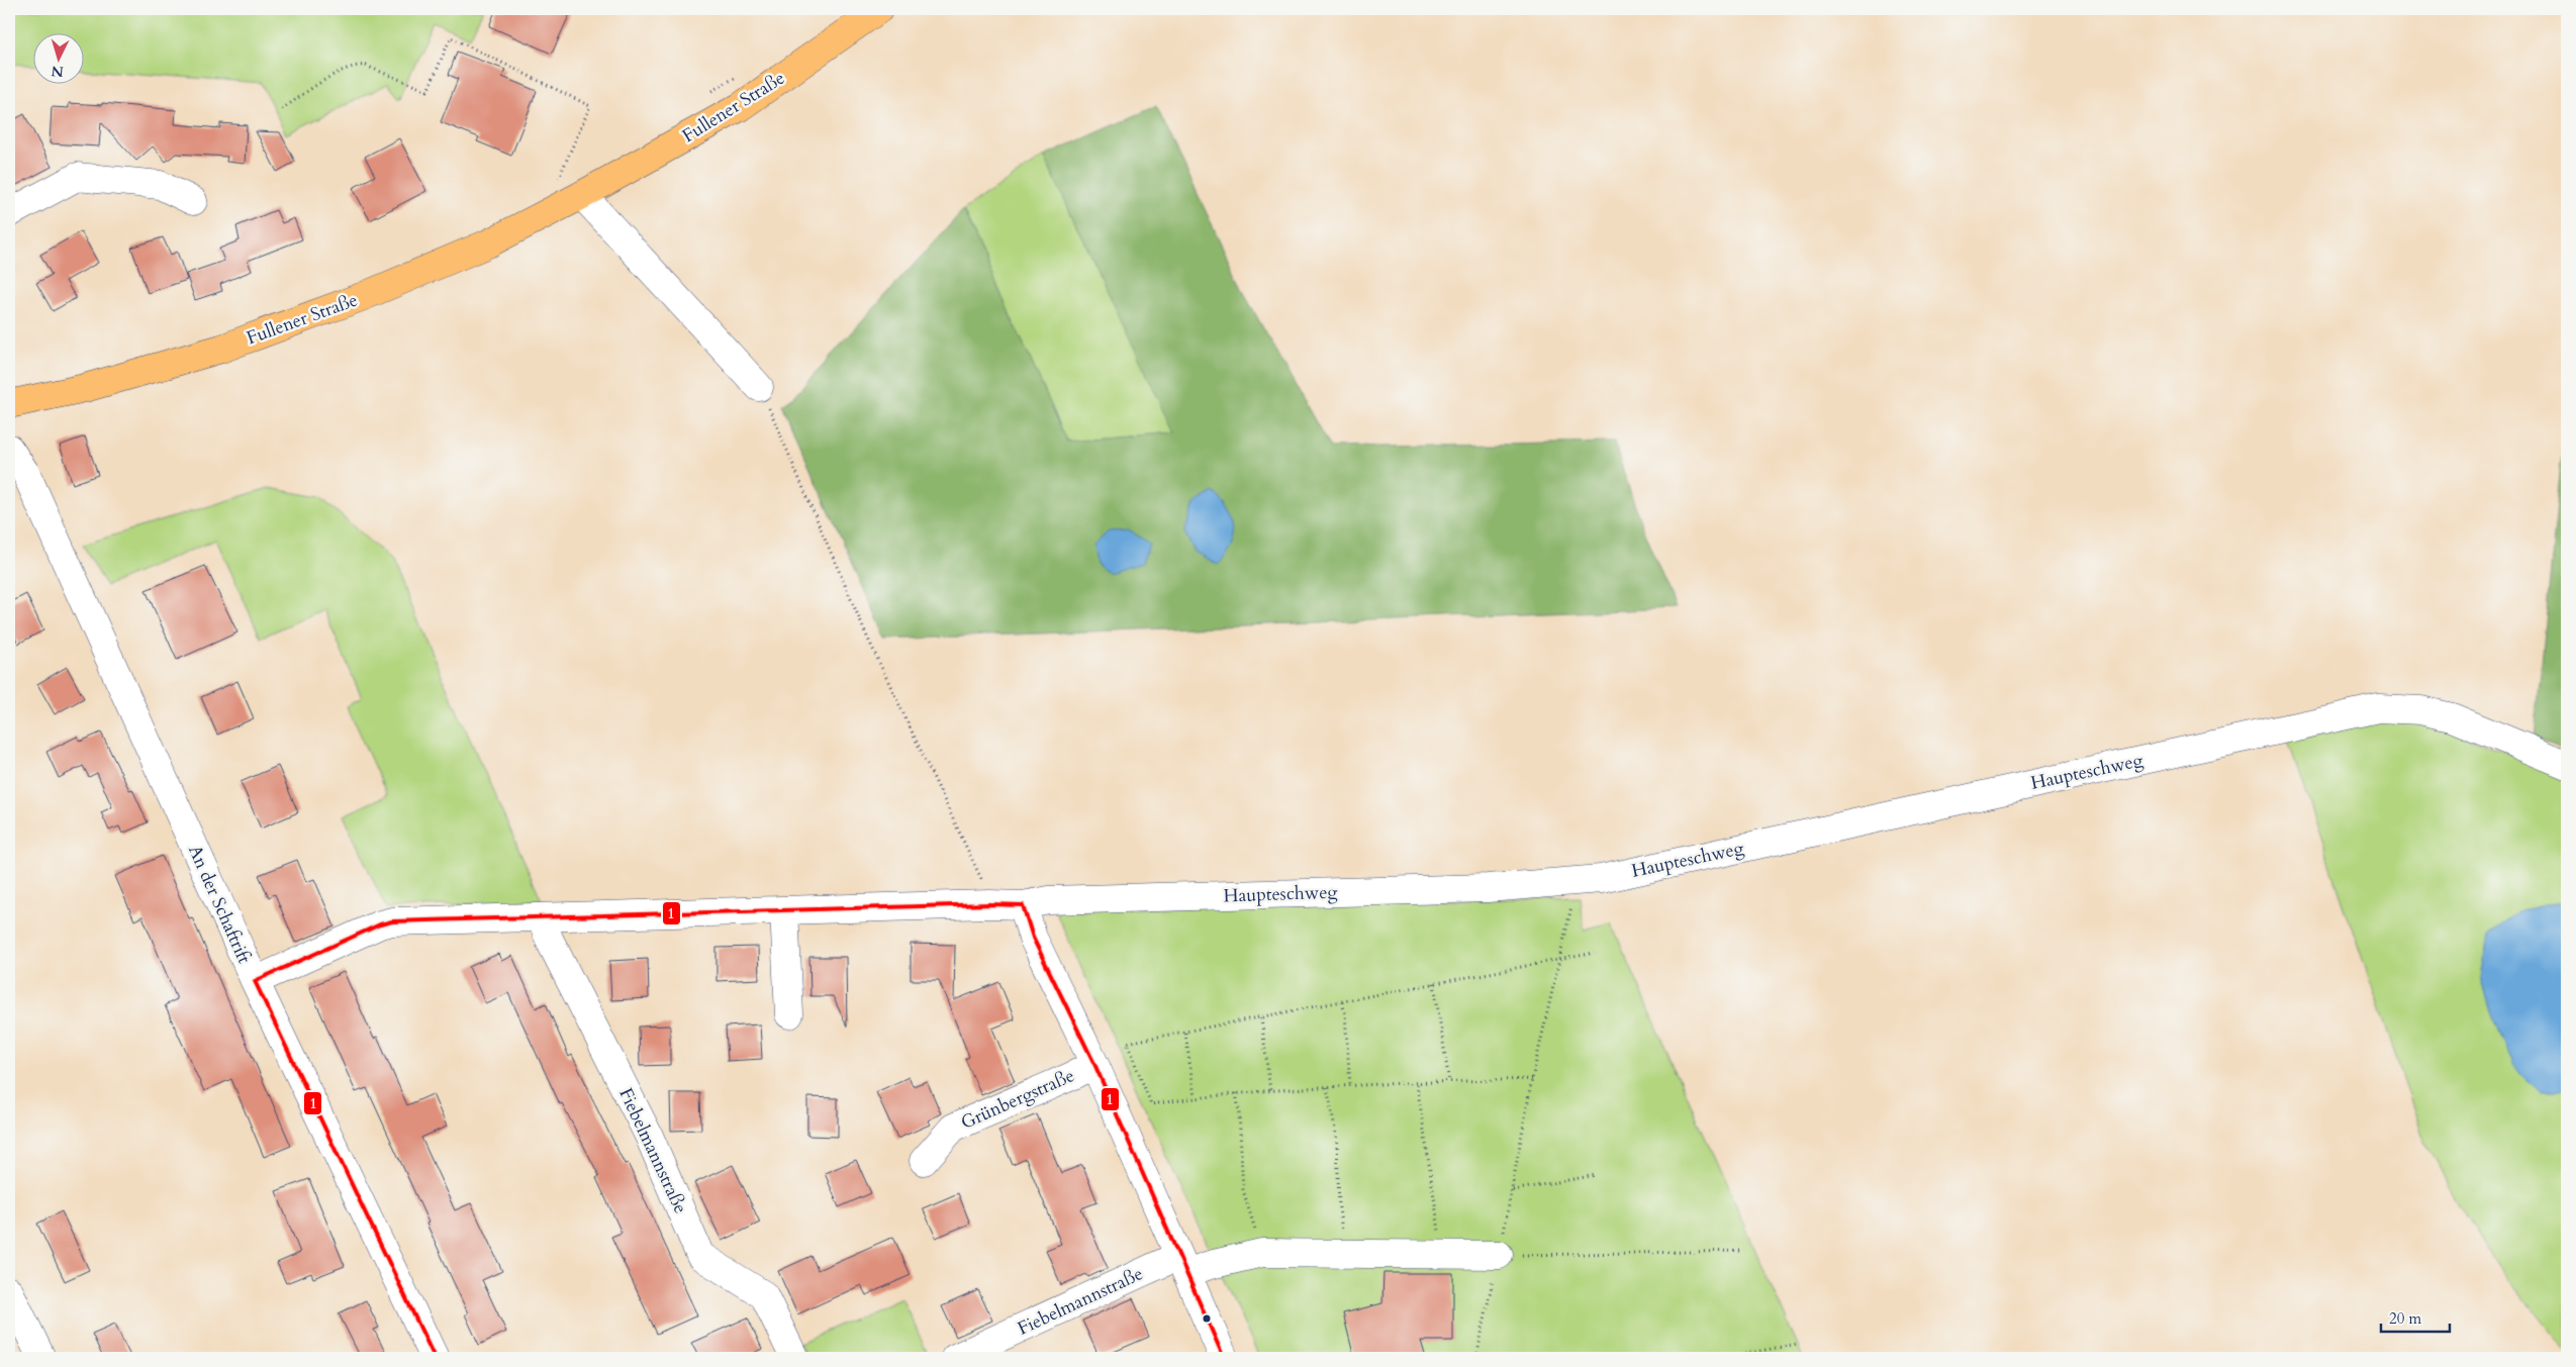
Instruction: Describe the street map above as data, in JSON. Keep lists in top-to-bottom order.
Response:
{
  "streets": {
    "main road": ["Fullener Straße"],
    "street": [
      "Haupteschweg",
      "An der Schaftrift",
      "Grünbergstraße",
      "Fiebelmannstraße"
    ]
  },
  "crossings": [
    ["Haupteschweg", "An der Schaftrift"],
    ["Haupteschweg", "Fiebelmannstraße"]
  ],
  "lines": ["transit line 1"],
  "scale_bar": "20 m",
  "north": "bottom"
}
